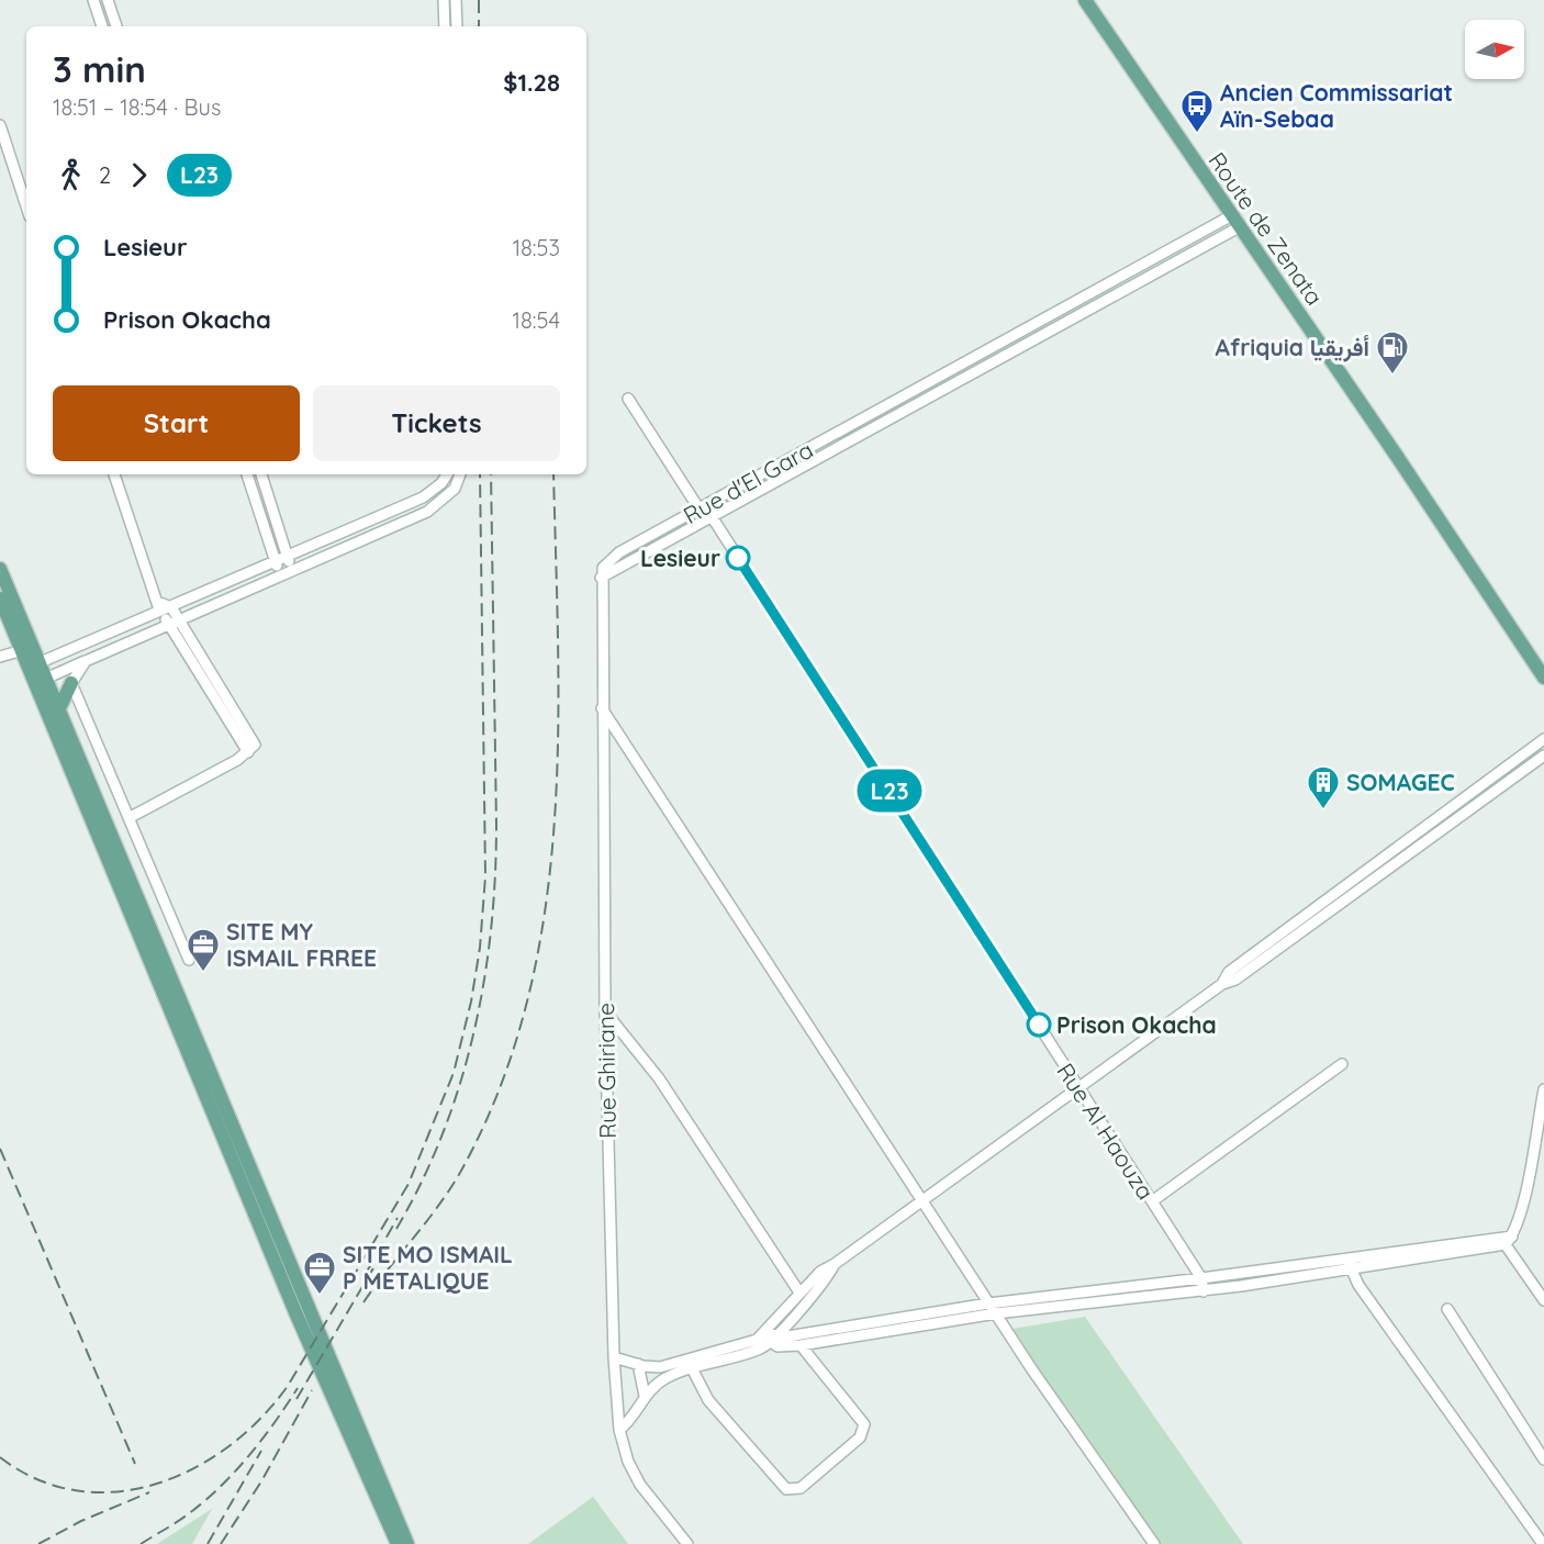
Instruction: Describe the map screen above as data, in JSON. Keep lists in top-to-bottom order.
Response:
{
  "streets": {
    "main road": ["Route de Zenata"],
    "street": ["Rue d'El Gara", "Rue Ghiriane", "Rue Al Haouza"]
  },
  "crossings": [
    ["Route de Zenata", "Rue d'El Gara"],
    ["Rue d'El Gara", "Rue Ghiriane"],
    ["Rue d'El Gara", "Rue Al Haouza"]
  ],
  "places": {
    "bus stop": ["Ancien Commissariat Aïn-Sebaa"],
    "fuel station": ["Afriquia أفريقيا"],
    "other": ["Lesieur", "Prison Okacha"],
    "building": ["SOMAGEC"],
    "office": ["SITE MY ISMAIL FRREE", "SITE MO ISMAIL P METALIQUE"]
  },
  "lines": ["bus line L23"],
  "north": "right",
  "page": {
    "on_map": "L23",
    "heading": ["3 min", "18:51 – 18:54 · Bus", "$1.28"],
    "legs": ["2", "L23"],
    "list": [
      {
        "name": "Lesieur",
        "value": "18:53"
      },
      {
        "name": "Prison Okacha",
        "value": "18:54"
      }
    ],
    "buttons": ["Start", "Tickets"]
  }
}
